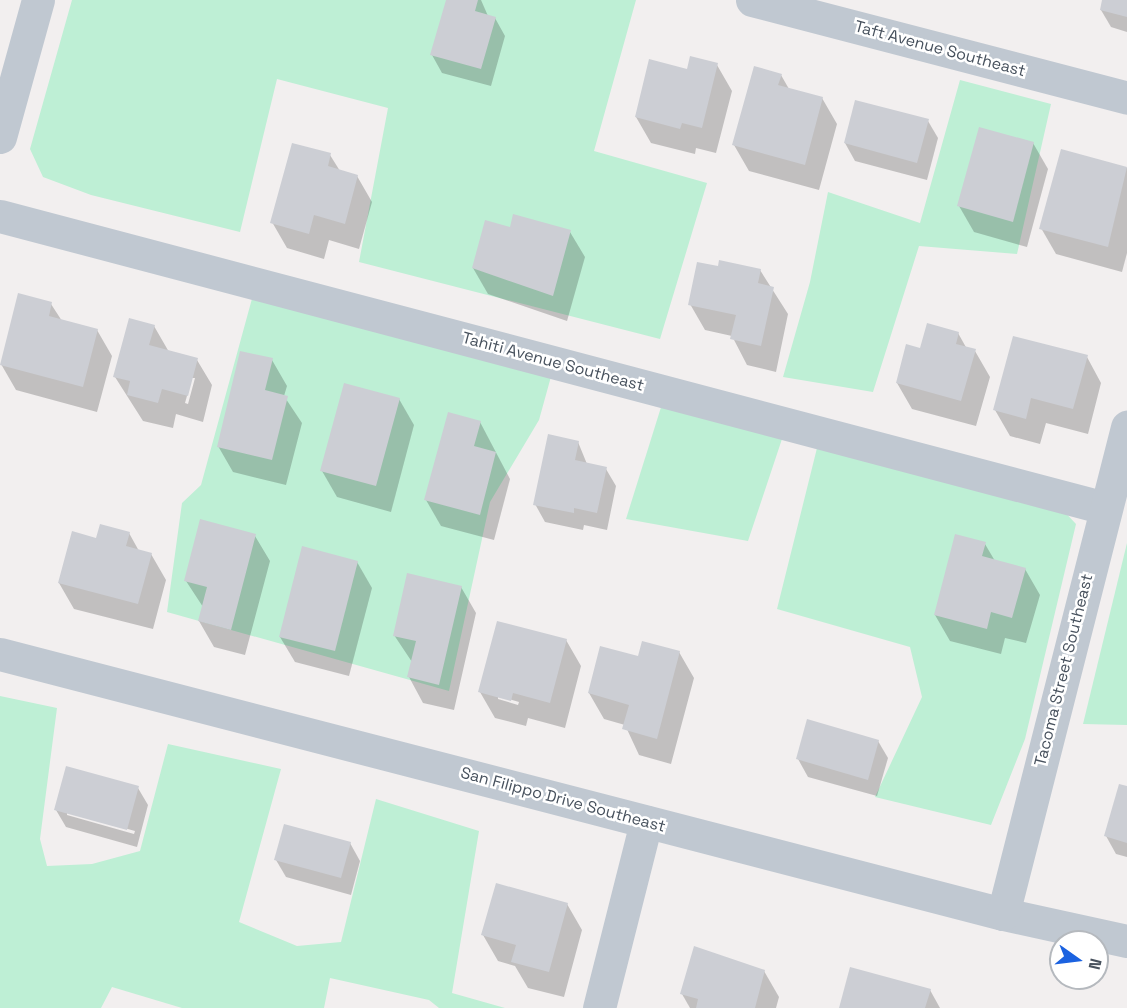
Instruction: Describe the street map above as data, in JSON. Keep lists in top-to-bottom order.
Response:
{
  "streets": {
    "street": [
      "Taft Avenue Southeast",
      "Tahiti Avenue Southeast",
      "Tacoma Street Southeast",
      "San Filippo Drive Southeast"
    ]
  },
  "crossings": [
    ["Tahiti Avenue Southeast", "Tacoma Street Southeast"],
    ["Tacoma Street Southeast", "San Filippo Drive Southeast"]
  ],
  "north": "right"
}
